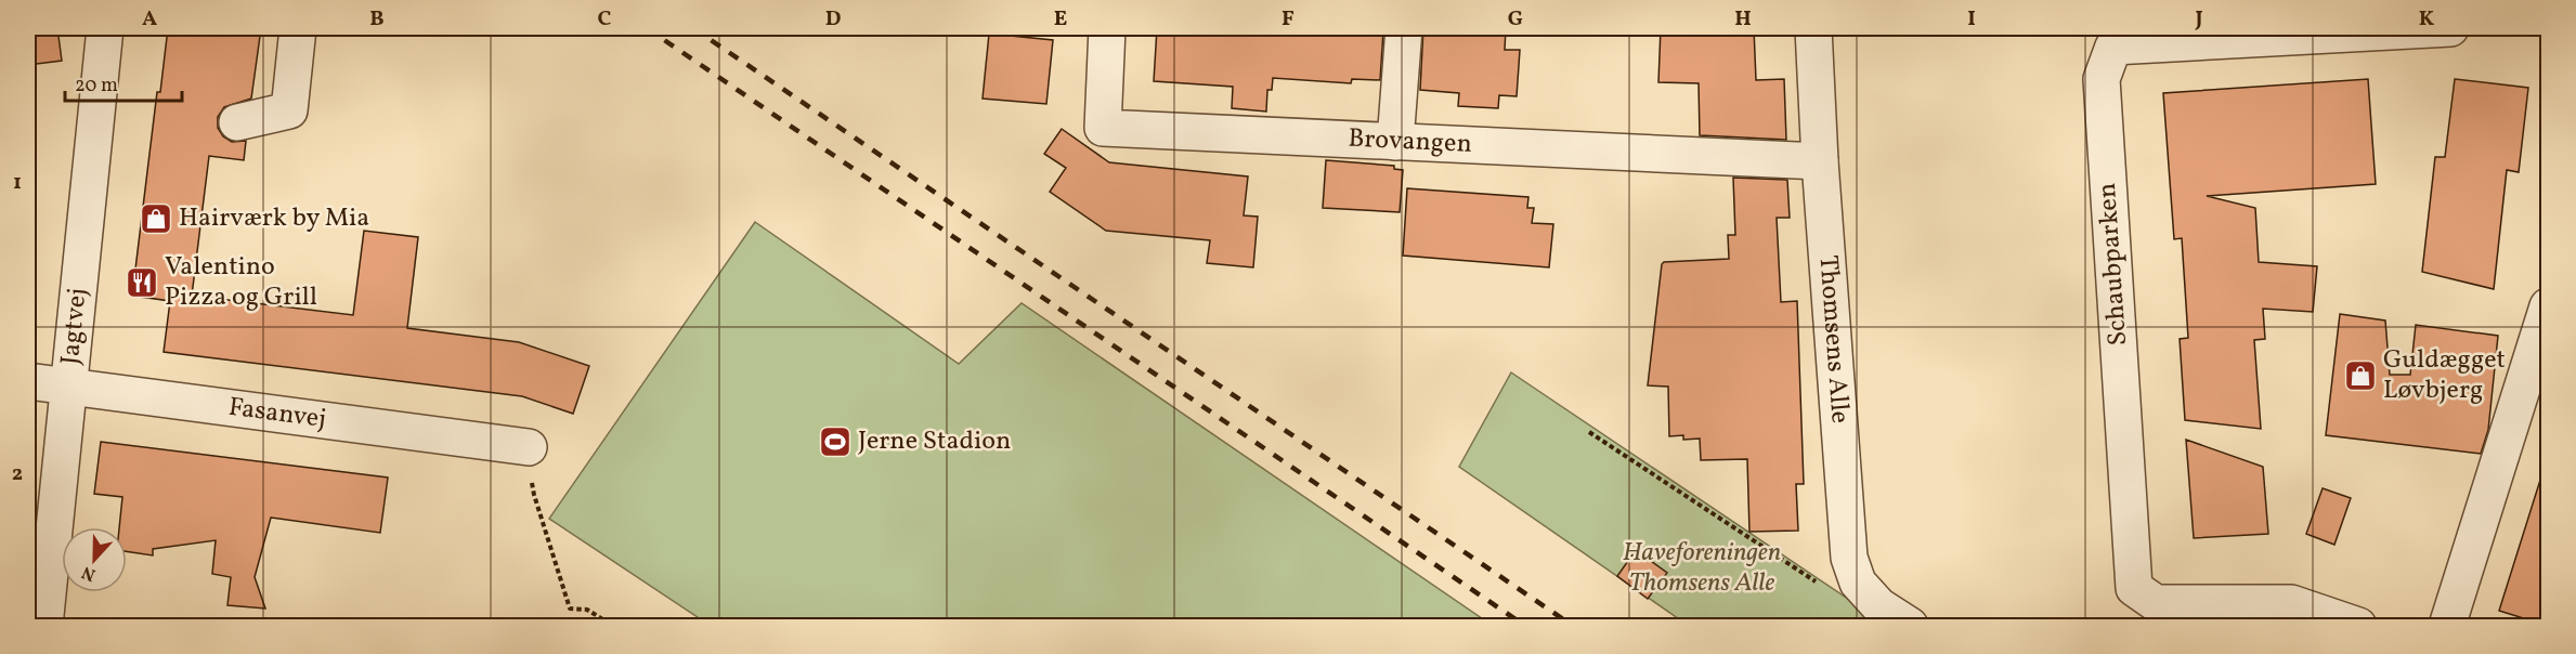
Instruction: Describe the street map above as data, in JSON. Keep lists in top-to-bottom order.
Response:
{
  "streets": {
    "street": [
      "Brovangen",
      "Schaubparken",
      "Jagtvej",
      "Thomsens Alle",
      "Fasanvej"
    ]
  },
  "crossings": [
    ["Brovangen", "Thomsens Alle"],
    ["Jagtvej", "Fasanvej"]
  ],
  "parks": ["Haveforeningen Thomsens Alle"],
  "places": {
    "shop": ["Hairværk by Mia", "Guldægget Løvbjerg"],
    "restaurant": ["Valentino Pizza og Grill"],
    "sports": ["Jerne Stadion"]
  },
  "scale_bar": "20 m",
  "north": "bottom",
  "grid": {
    "columns": [
      "A",
      "B",
      "C",
      "D",
      "E",
      "F",
      "G",
      "H",
      "I",
      "J",
      "K"
    ],
    "rows": ["1", "2"]
  }
}
